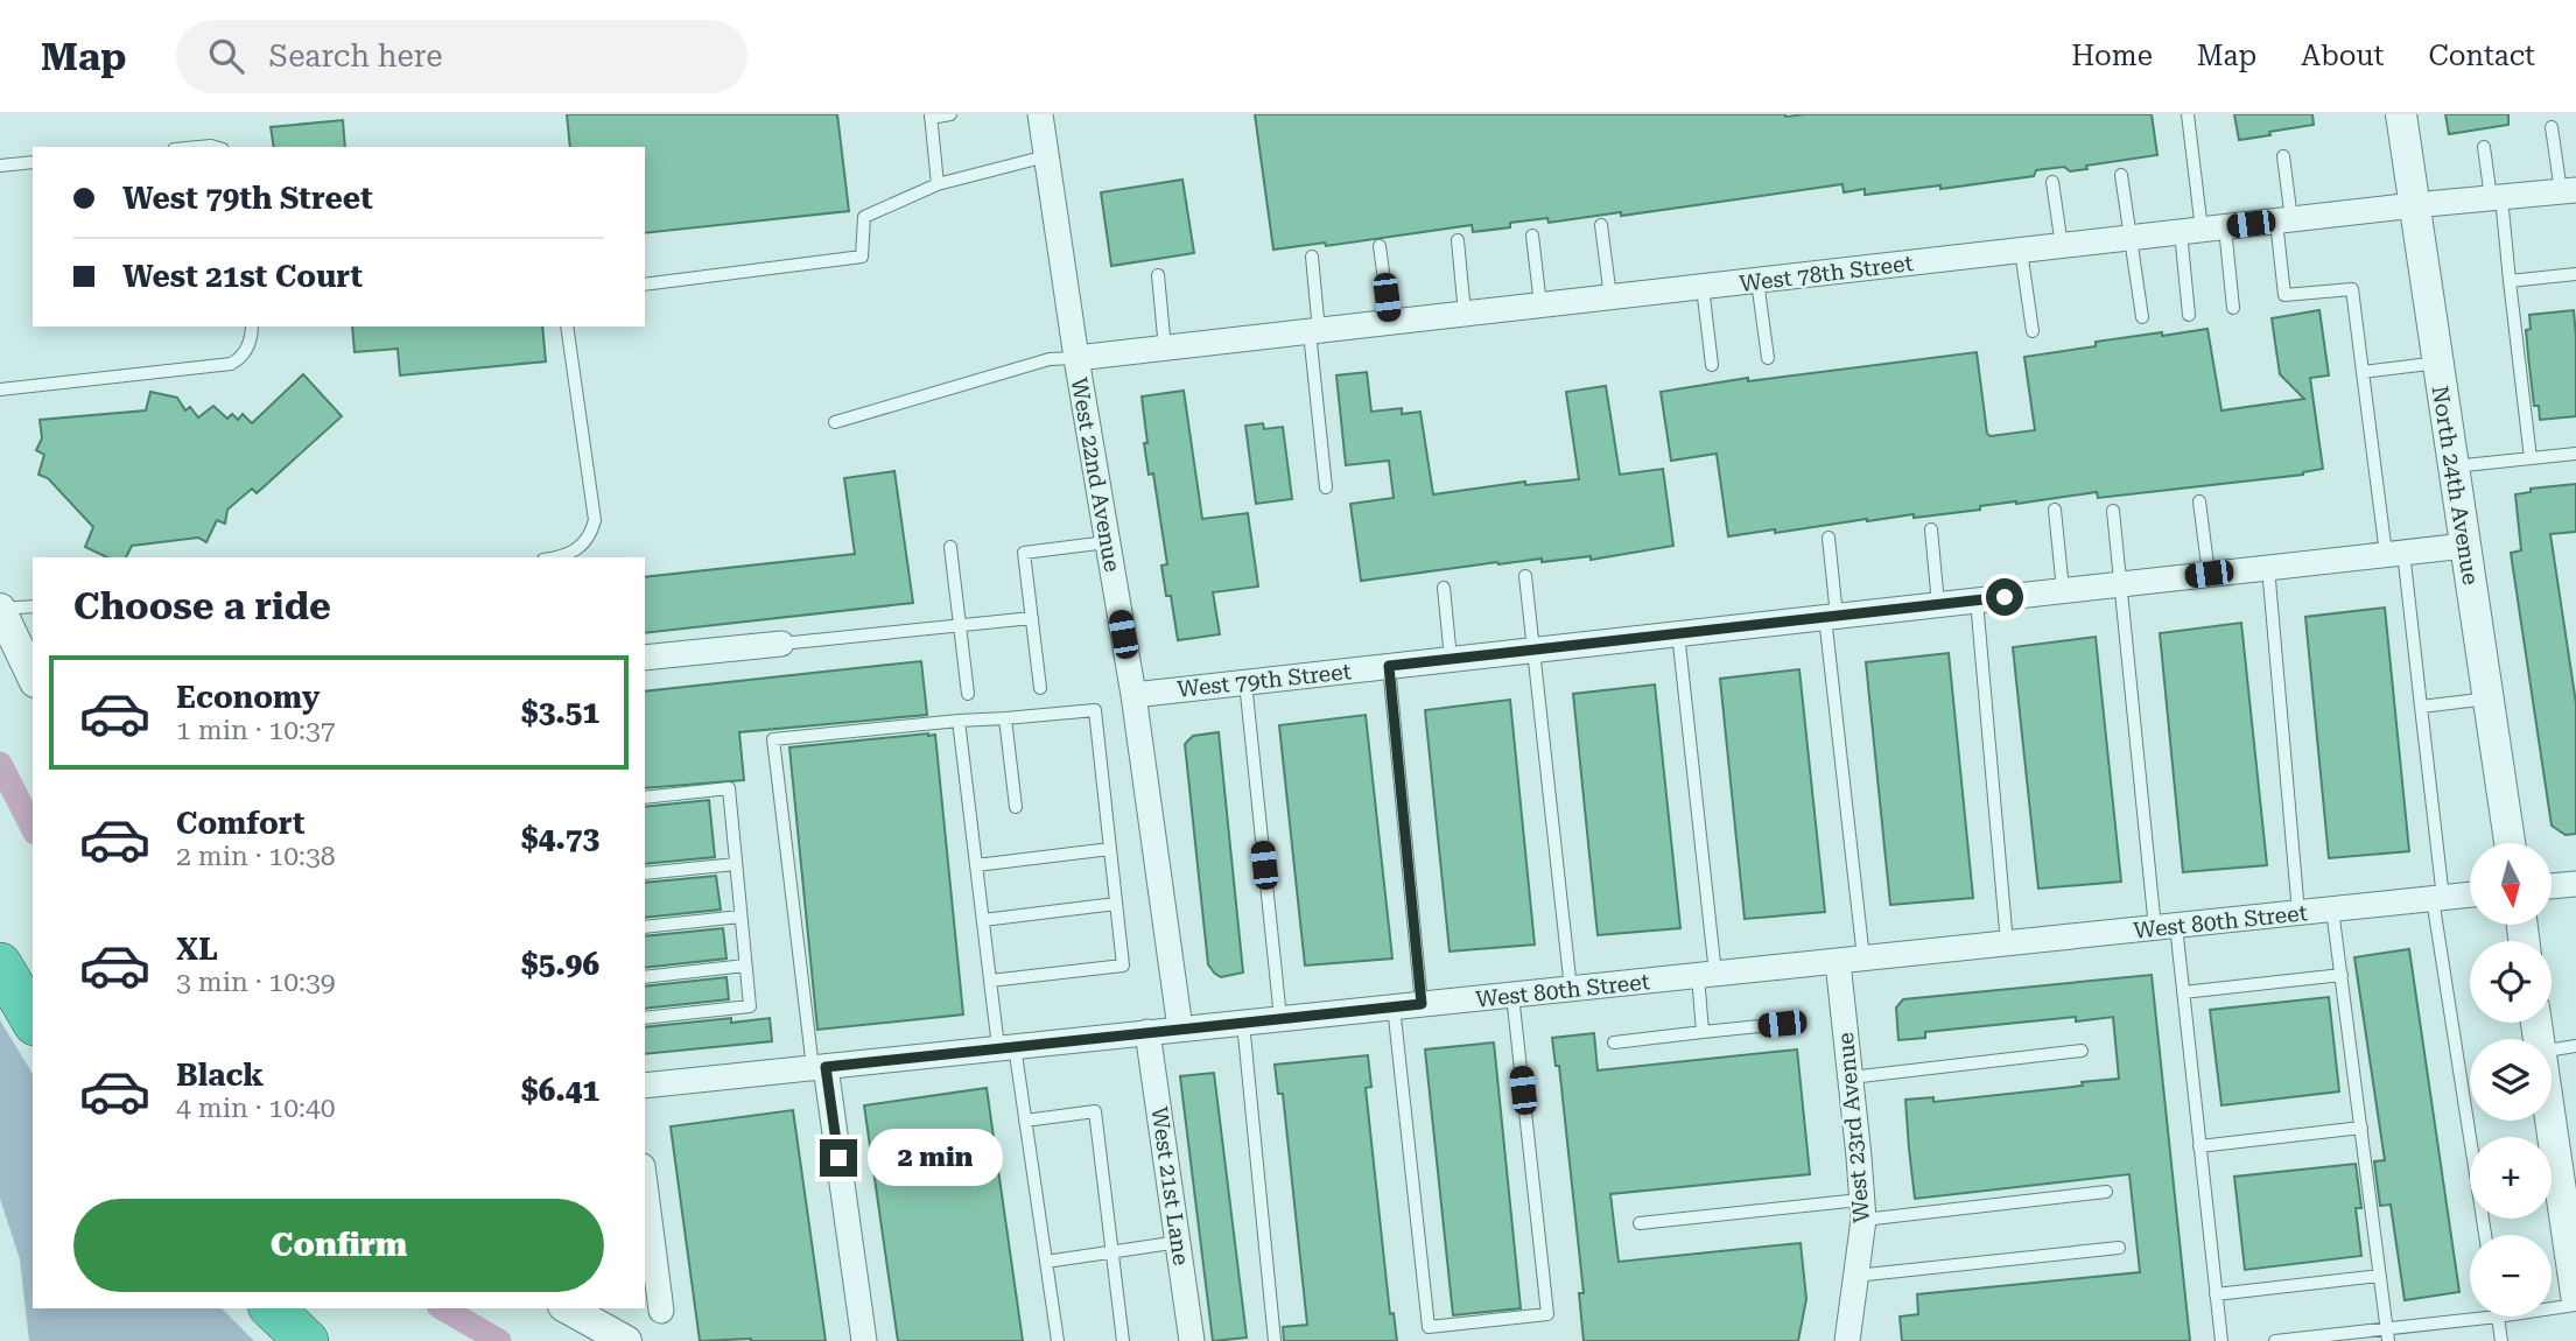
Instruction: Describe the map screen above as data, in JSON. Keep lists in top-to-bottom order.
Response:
{
  "streets": {
    "street": [
      "West 78th Street",
      "West 22nd Avenue",
      "North 24th Avenue",
      "West 79th Street",
      "West 80th Street",
      "West 23rd Avenue",
      "West 21st Lane"
    ]
  },
  "crossings": [
    ["West 78th Street", "West 22nd Avenue"],
    ["West 78th Street", "North 24th Avenue"],
    ["West 22nd Avenue", "West 79th Street"],
    ["West 22nd Avenue", "West 80th Street"],
    ["North 24th Avenue", "West 79th Street"],
    ["West 80th Street", "West 23rd Avenue"],
    ["West 80th Street", "West 21st Lane"]
  ],
  "north": "bottom",
  "page": {
    "header": "Map",
    "search": "Search here",
    "nav": [
      "Home",
      "Map",
      "About",
      "Contact"
    ],
    "banner": ["West 79th Street", "West 21st Court"],
    "heading": "Choose a ride",
    "list": [
      {
        "name": "Economy",
        "note": "1 min · 10:37",
        "value": "$3.51"
      },
      {
        "name": "Comfort",
        "note": "2 min · 10:38",
        "value": "$4.73"
      },
      {
        "name": "XL",
        "note": "3 min · 10:39",
        "value": "$5.96"
      },
      {
        "name": "Black",
        "note": "4 min · 10:40",
        "value": "$6.41"
      }
    ],
    "map_buttons": ["+", "−"],
    "bubble": "2 min",
    "buttons": "Confirm"
  }
}
